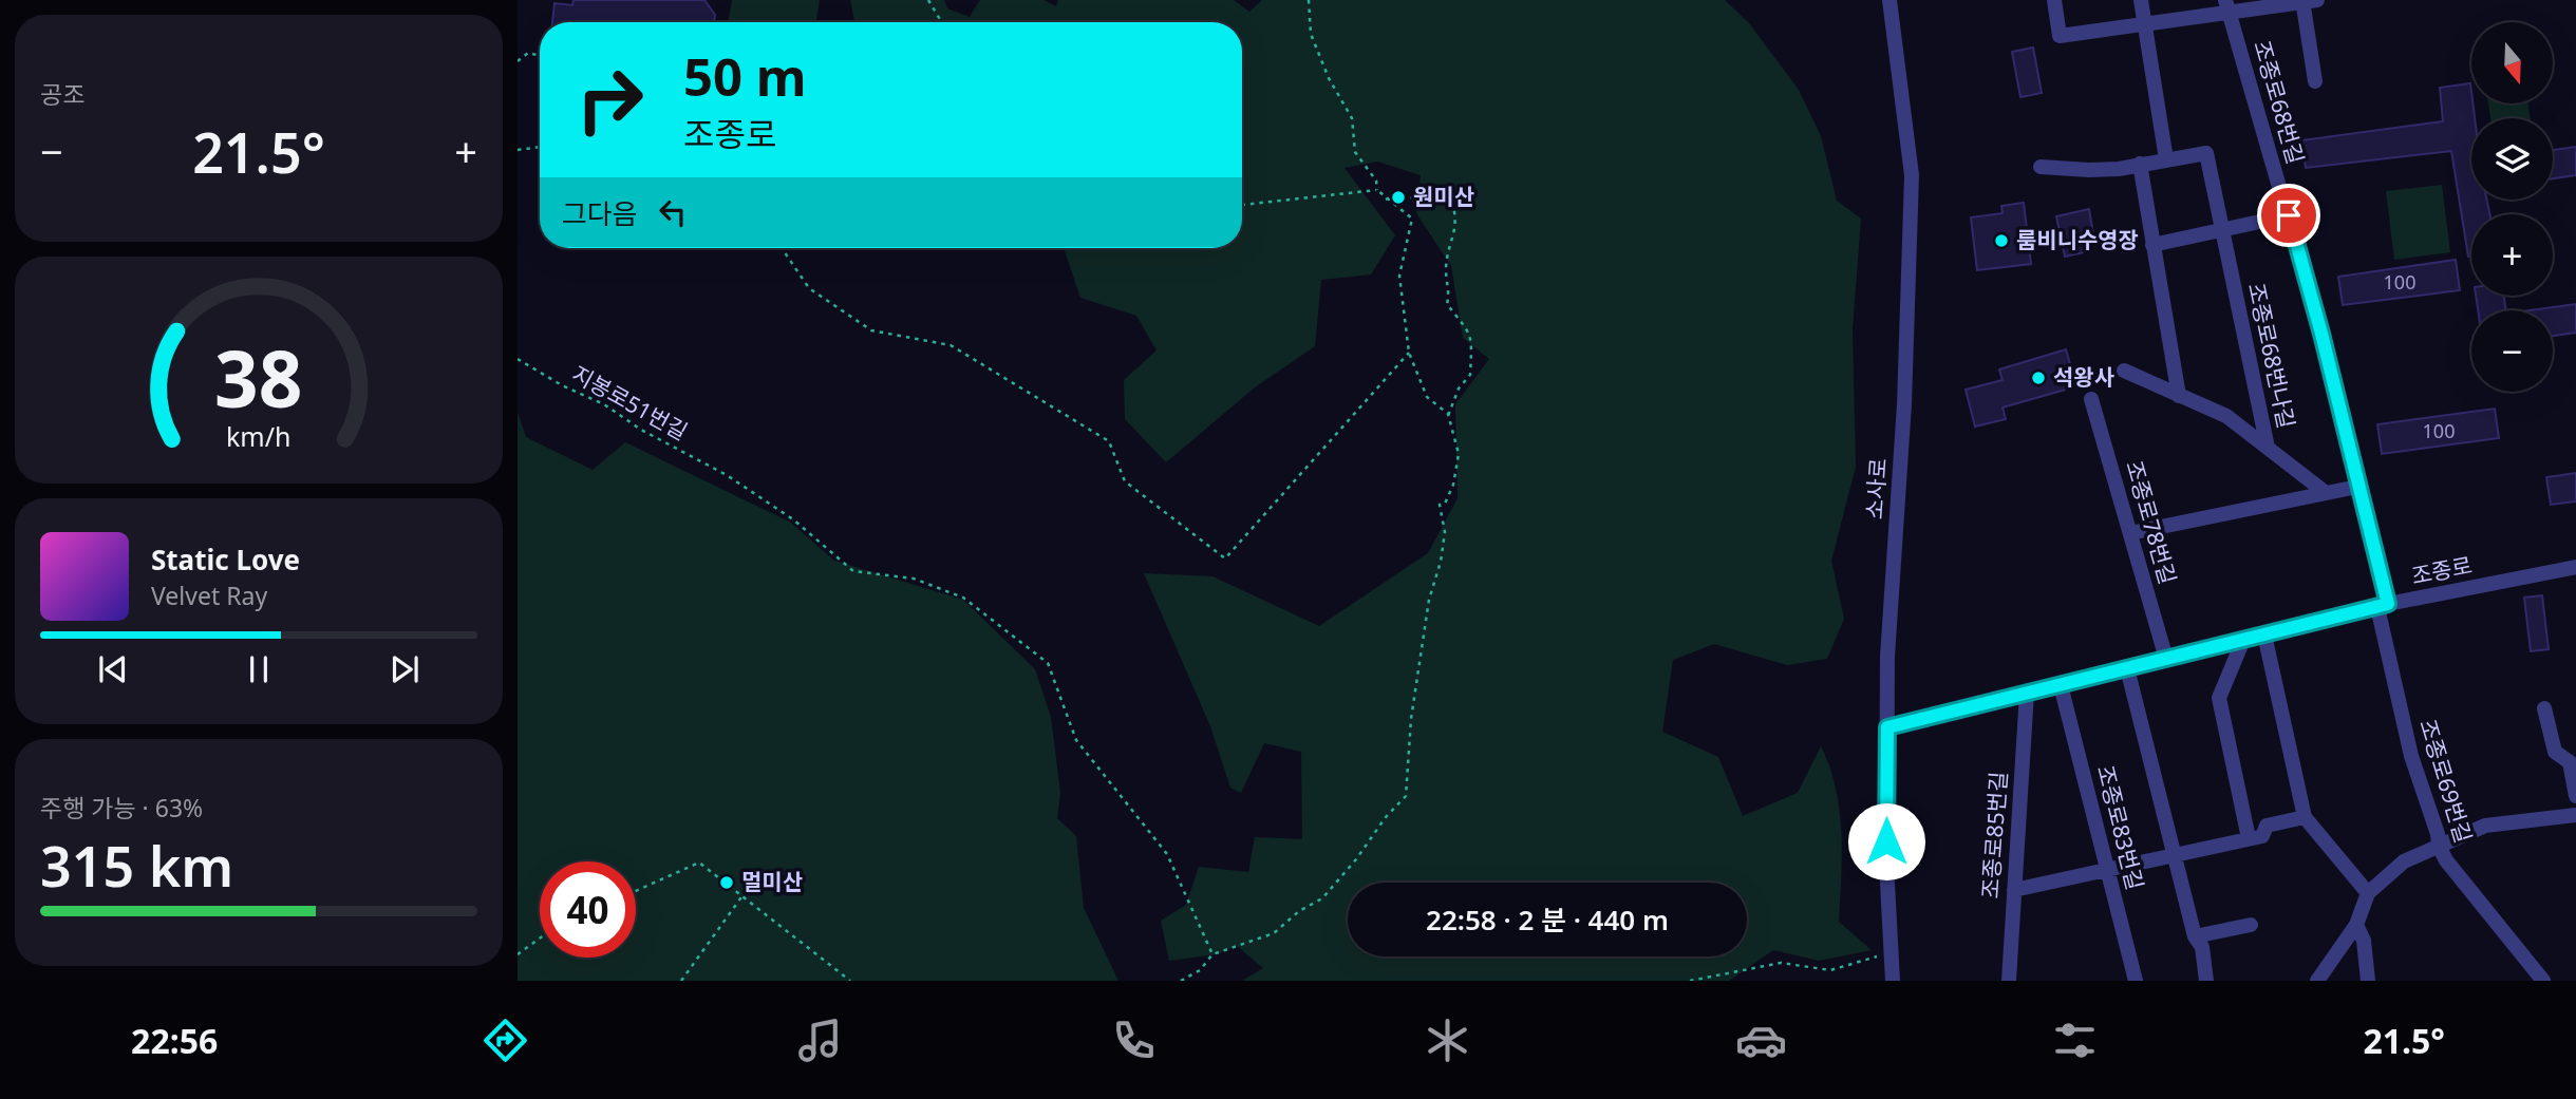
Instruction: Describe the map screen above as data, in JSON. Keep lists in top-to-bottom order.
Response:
{
  "streets": {
    "street": [
      "조종로68번길",
      "조종로68번나길",
      "소사로",
      "조종로78번길",
      "조종로",
      "조종로69번길",
      "조종로83번길",
      "조종로85번길"
    ],
    "path": ["지봉로51번길"]
  },
  "crossings": [
    ["조종로68번길", "조종로"],
    ["조종로68번길", "조종로69번길"],
    ["소사로", "조종로"],
    ["조종로78번길", "조종로"],
    ["조종로", "조종로69번길"],
    ["조종로", "조종로83번길"],
    ["조종로", "조종로85번길"]
  ],
  "places": [
    "원미산",
    "룸비니수영장",
    "석왕사",
    "멀미산"
  ],
  "house_numbers": ["100", "100"],
  "north": "bottom",
  "page": {
    "tile": [
      "공조",
      ["주행 가능 · 63%", "315 km"]
    ],
    "map_buttons": ["+", "−"],
    "turn": ["50 m", "조종로"],
    "heat": ["−", "21.5°", "+"],
    "then": "그다음",
    "song": ["Static Love", "Velvet Ray"],
    "limit": "40",
    "trip": "22:58 · 2 분 · 440 m",
    "tabs": ["22:56", "21.5°"],
    "gauge": ["38", "km/h"]
  }
}
